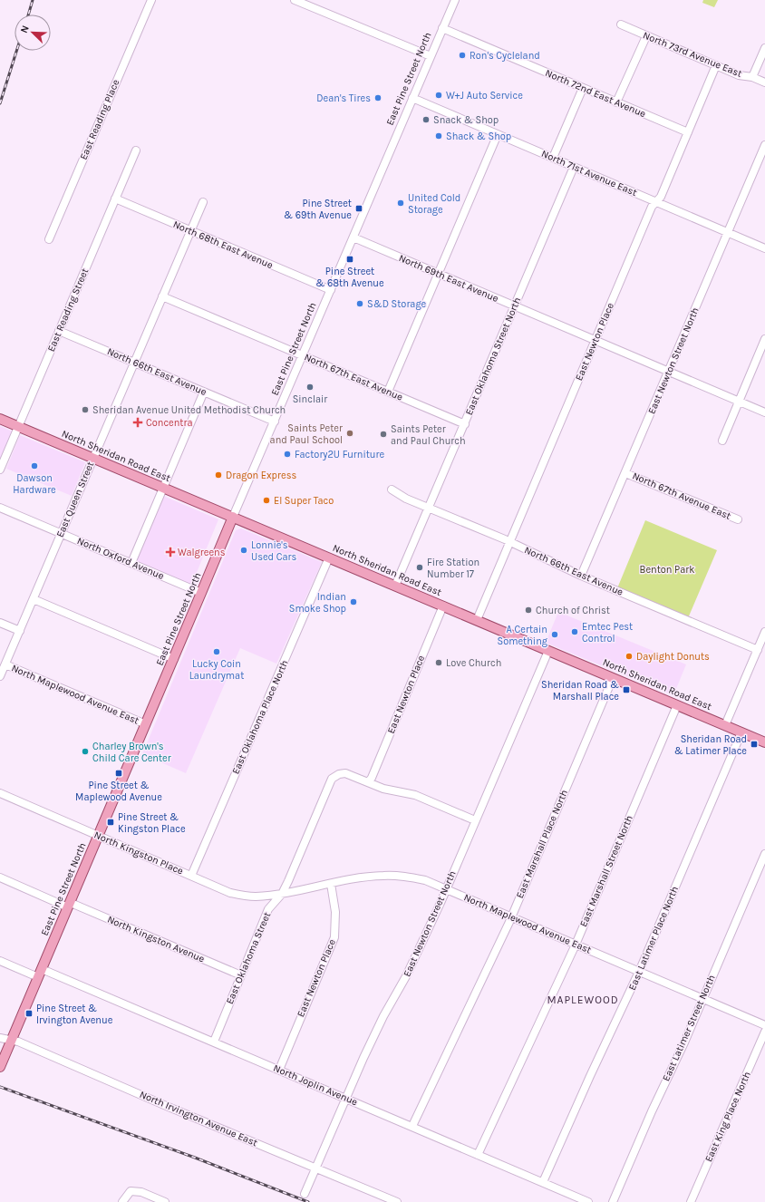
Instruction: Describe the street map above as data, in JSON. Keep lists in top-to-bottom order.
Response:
{
  "streets": {
    "main road": ["East Pine Street North", "North Sheridan Road East"],
    "street": [
      "North 73rd Avenue East",
      "North 72nd East Avenue",
      "East Reading Place",
      "North 71st Avenue East",
      "North 68th East Avenue",
      "North 69th East Avenue",
      "East Reading Street",
      "East Newton Place",
      "East Oklahoma Street North",
      "East Newton Street North",
      "North 66th East Avenue",
      "North 67th East Avenue",
      "North 67th Avenue East",
      "East Queen Street",
      "North Oxford Avenue",
      "North Maplewood Avenue East",
      "East Oklahoma Place North",
      "East Marshall Place North",
      "North Kingston Place",
      "East Marshall Street North",
      "East Latimer Place North",
      "North Kingston Avenue",
      "East Oklahoma Street",
      "East Latimer Street North",
      "North Joplin Avenue",
      "East King Place North",
      "North Irvington Avenue East"
    ]
  },
  "crossings": [
    ["North 73rd Avenue East", "East Newton Place"],
    ["East Pine Street North", "North 72nd East Avenue"],
    ["East Pine Street North", "North 71st Avenue East"],
    ["East Pine Street North", "North 68th East Avenue"],
    ["East Pine Street North", "North 69th East Avenue"],
    ["East Pine Street North", "North 66th East Avenue"],
    ["East Pine Street North", "North 67th East Avenue"],
    ["East Pine Street North", "North Sheridan Road East"],
    ["East Pine Street North", "North Oxford Avenue"],
    ["East Pine Street North", "North Maplewood Avenue East"],
    ["East Pine Street North", "North Kingston Place"],
    ["East Pine Street North", "North Kingston Avenue"],
    ["East Pine Street North", "North Joplin Avenue"],
    ["East Pine Street North", "North Irvington Avenue East"],
    ["North 72nd East Avenue", "East Newton Place"],
    ["North 71st Avenue East", "East Newton Place"],
    ["North 71st Avenue East", "East Oklahoma Street North"],
    ["North 71st Avenue East", "East Newton Street North"],
    ["North 68th East Avenue", "East Reading Street"],
    ["North 68th East Avenue", "East Queen Street"],
    ["North 69th East Avenue", "East Newton Place"],
    ["North 69th East Avenue", "East Oklahoma Street North"],
    ["North 69th East Avenue", "East Newton Street North"],
    ["East Reading Street", "North 66th East Avenue"],
    ["East Reading Street", "North Sheridan Road East"],
    ["East Newton Place", "North 66th East Avenue"],
    ["East Newton Place", "North Sheridan Road East"],
    ["East Newton Place", "North Maplewood Avenue East"],
    ["East Newton Place", "East Oklahoma Street"],
    ["East Newton Place", "North Joplin Avenue"],
    ["East Oklahoma Street North", "North 66th East Avenue"],
    ["East Oklahoma Street North", "North 67th East Avenue"],
    ["East Oklahoma Street North", "North Sheridan Road East"],
    ["East Newton Street North", "North 66th East Avenue"],
    ["East Newton Street North", "North Sheridan Road East"],
    ["East Newton Street North", "North 67th Avenue East"],
    ["East Newton Street North", "North Maplewood Avenue East"],
    ["East Newton Street North", "North Joplin Avenue"],
    ["East Newton Street North", "North Irvington Avenue East"],
    ["North 66th East Avenue", "East Queen Street"],
    ["North 67th East Avenue", "East Queen Street"],
    ["North Sheridan Road East", "East Queen Street"],
    ["North Sheridan Road East", "East Oklahoma Place North"],
    ["North Sheridan Road East", "East Marshall Place North"],
    ["North Sheridan Road East", "East Marshall Street North"],
    ["North Sheridan Road East", "East Latimer Place North"],
    ["East Queen Street", "North Oxford Avenue"],
    ["East Queen Street", "North Maplewood Avenue East"],
    ["North Maplewood Avenue East", "East Marshall Place North"],
    ["North Maplewood Avenue East", "North Kingston Place"],
    ["North Maplewood Avenue East", "East Marshall Street North"],
    ["North Maplewood Avenue East", "East Latimer Place North"],
    ["North Maplewood Avenue East", "East Oklahoma Street"],
    ["North Maplewood Avenue East", "East Latimer Street North"],
    ["East Oklahoma Place North", "North Kingston Place"],
    ["East Marshall Place North", "North Joplin Avenue"],
    ["North Kingston Place", "East Oklahoma Street"],
    ["East Marshall Street North", "North Joplin Avenue"],
    ["East Latimer Place North", "North Joplin Avenue"],
    ["North Kingston Avenue", "East Oklahoma Street"],
    ["East Oklahoma Street", "North Joplin Avenue"]
  ],
  "districts": ["MAPLEWOOD"],
  "parks": ["Benton Park"],
  "places": {
    "other": [
      "Ron's Cycleland",
      "W+J Auto Service",
      "Dean's Tires",
      "Snack & Shop",
      "Shack & Shop",
      "United Cold Storage",
      "S&D Storage",
      "Sinclair",
      "Sheridan Avenue United Methodist Church",
      "Saints Peter and Paul School",
      "Saints Peter and Paul Church",
      "Factory2U Furniture",
      "Dawson Hardware",
      "Dragon Express",
      "El Super Taco",
      "Lonnie's Used Cars",
      "Fire Station Number 17",
      "Indian Smoke Shop",
      "Church of Christ",
      "Emtec Pest Control",
      "A Certain Something",
      "Lucky Coin Laundrymat",
      "Daylight Donuts",
      "Love Church",
      "Charley Brown's Child Care Center"
    ],
    "transit": [
      "Pine Street & 69th Avenue",
      "Pine Street & 68th Avenue",
      "Sheridan Road & Marshall Place",
      "Sheridan Road & Latimer Place",
      "Pine Street & Maplewood Avenue",
      "Pine Street & Kingston Place",
      "Pine Street & Irvington Avenue"
    ],
    "health": ["Concentra", "Walgreens"]
  },
  "north": "top left"
}
